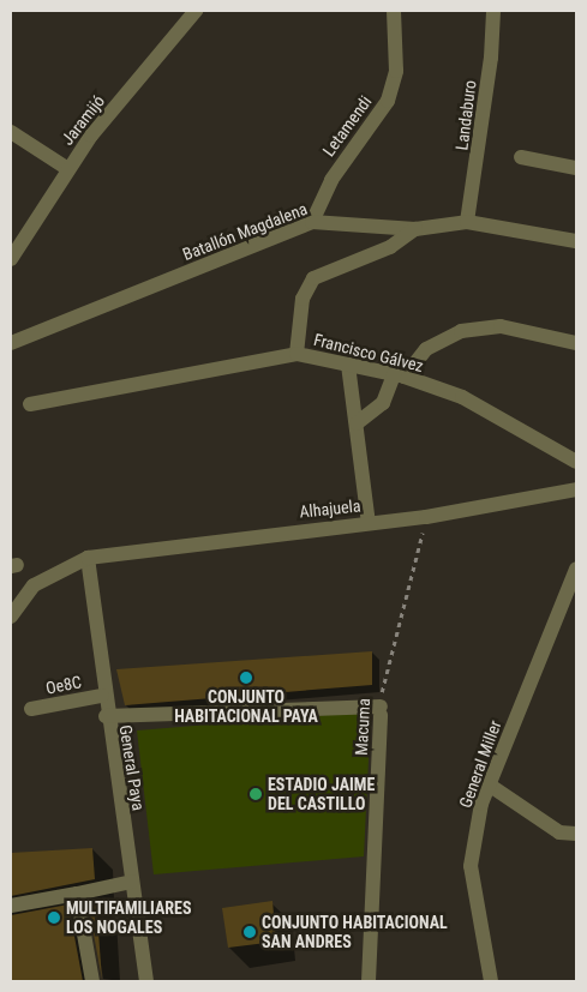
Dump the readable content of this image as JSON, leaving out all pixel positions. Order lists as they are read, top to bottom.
{
  "streets": {
    "street": [
      "Landaburo",
      "Jaramijó",
      "Letamendi",
      "Batallón Magdalena",
      "Francisco Gálvez",
      "Alhajuela",
      "Oe8C",
      "Macuma",
      "General Miller",
      "General Paya"
    ]
  },
  "crossings": [
    ["Landaburo", "Batallón Magdalena"],
    ["Letamendi", "Batallón Magdalena"],
    ["Alhajuela", "Macuma"],
    ["Alhajuela", "General Paya"],
    ["Oe8C", "General Paya"]
  ],
  "places": [
    "CONJUNTO HABITACIONAL PAYA",
    "ESTADIO JAIME DEL CASTILLO",
    "MULTIFAMILIARES LOS NOGALES",
    "CONJUNTO HABITACIONAL SAN ANDRES"
  ]
}
